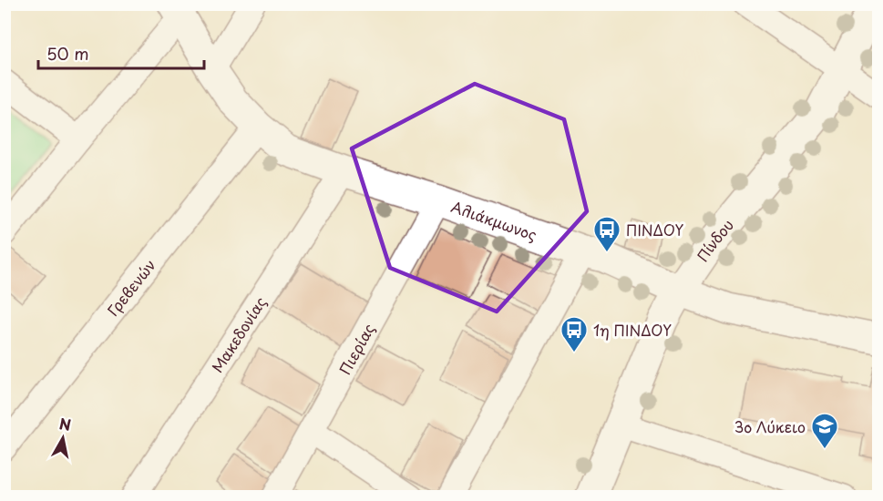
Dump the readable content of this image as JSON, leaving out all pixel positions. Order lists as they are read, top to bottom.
{
  "streets": {
    "street": [
      "Αλιάκμωνος",
      "Πίνδου",
      "Γρεβενών",
      "Μακεδονίας",
      "Πιερίας"
    ]
  },
  "crossings": [
    ["Αλιάκμωνος", "Πίνδου"],
    ["Αλιάκμωνος", "Γρεβενών"],
    ["Αλιάκμωνος", "Μακεδονίας"],
    ["Αλιάκμωνος", "Πιερίας"]
  ],
  "places": {
    "bus stop": ["ΠΙΝΔΟΥ", "1η ΠΙΝΔΟΥ"],
    "school or university": ["3ο Λύκειο"]
  },
  "scale_bar": "50 m",
  "north": "top"
}
